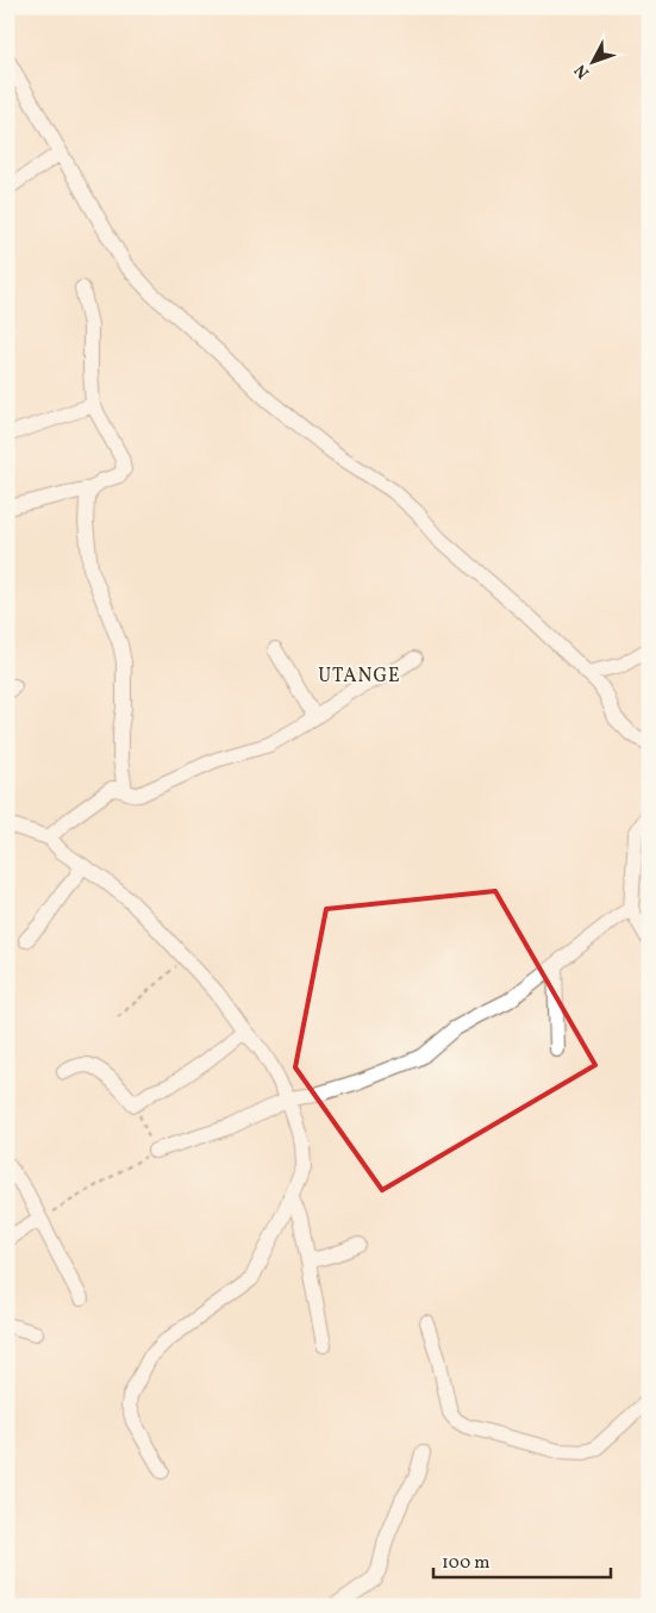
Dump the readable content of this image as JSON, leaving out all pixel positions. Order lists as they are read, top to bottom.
{
  "districts": ["UTANGE"],
  "scale_bar": "100 m",
  "north": "bottom left"
}
